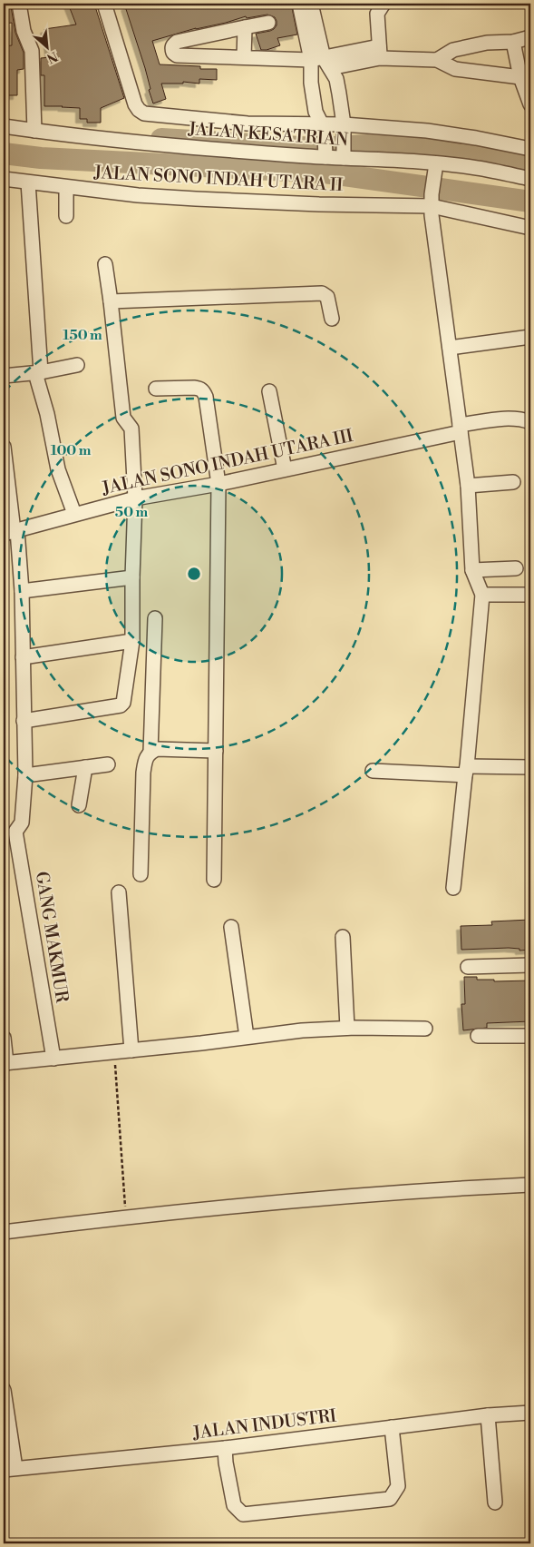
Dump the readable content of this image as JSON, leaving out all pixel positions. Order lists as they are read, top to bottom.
{
  "streets": {
    "street": [
      "JALAN KESATRIAN",
      "JALAN SONO INDAH UTARA II",
      "JALAN SONO INDAH UTARA III",
      "GANG MAKMUR",
      "JALAN INDUSTRI"
    ]
  },
  "crossings": [
    ["JALAN SONO INDAH UTARA III", "GANG MAKMUR"]
  ],
  "north": "bottom right",
  "rings": ["150 m", "100 m", "50 m"]
}
